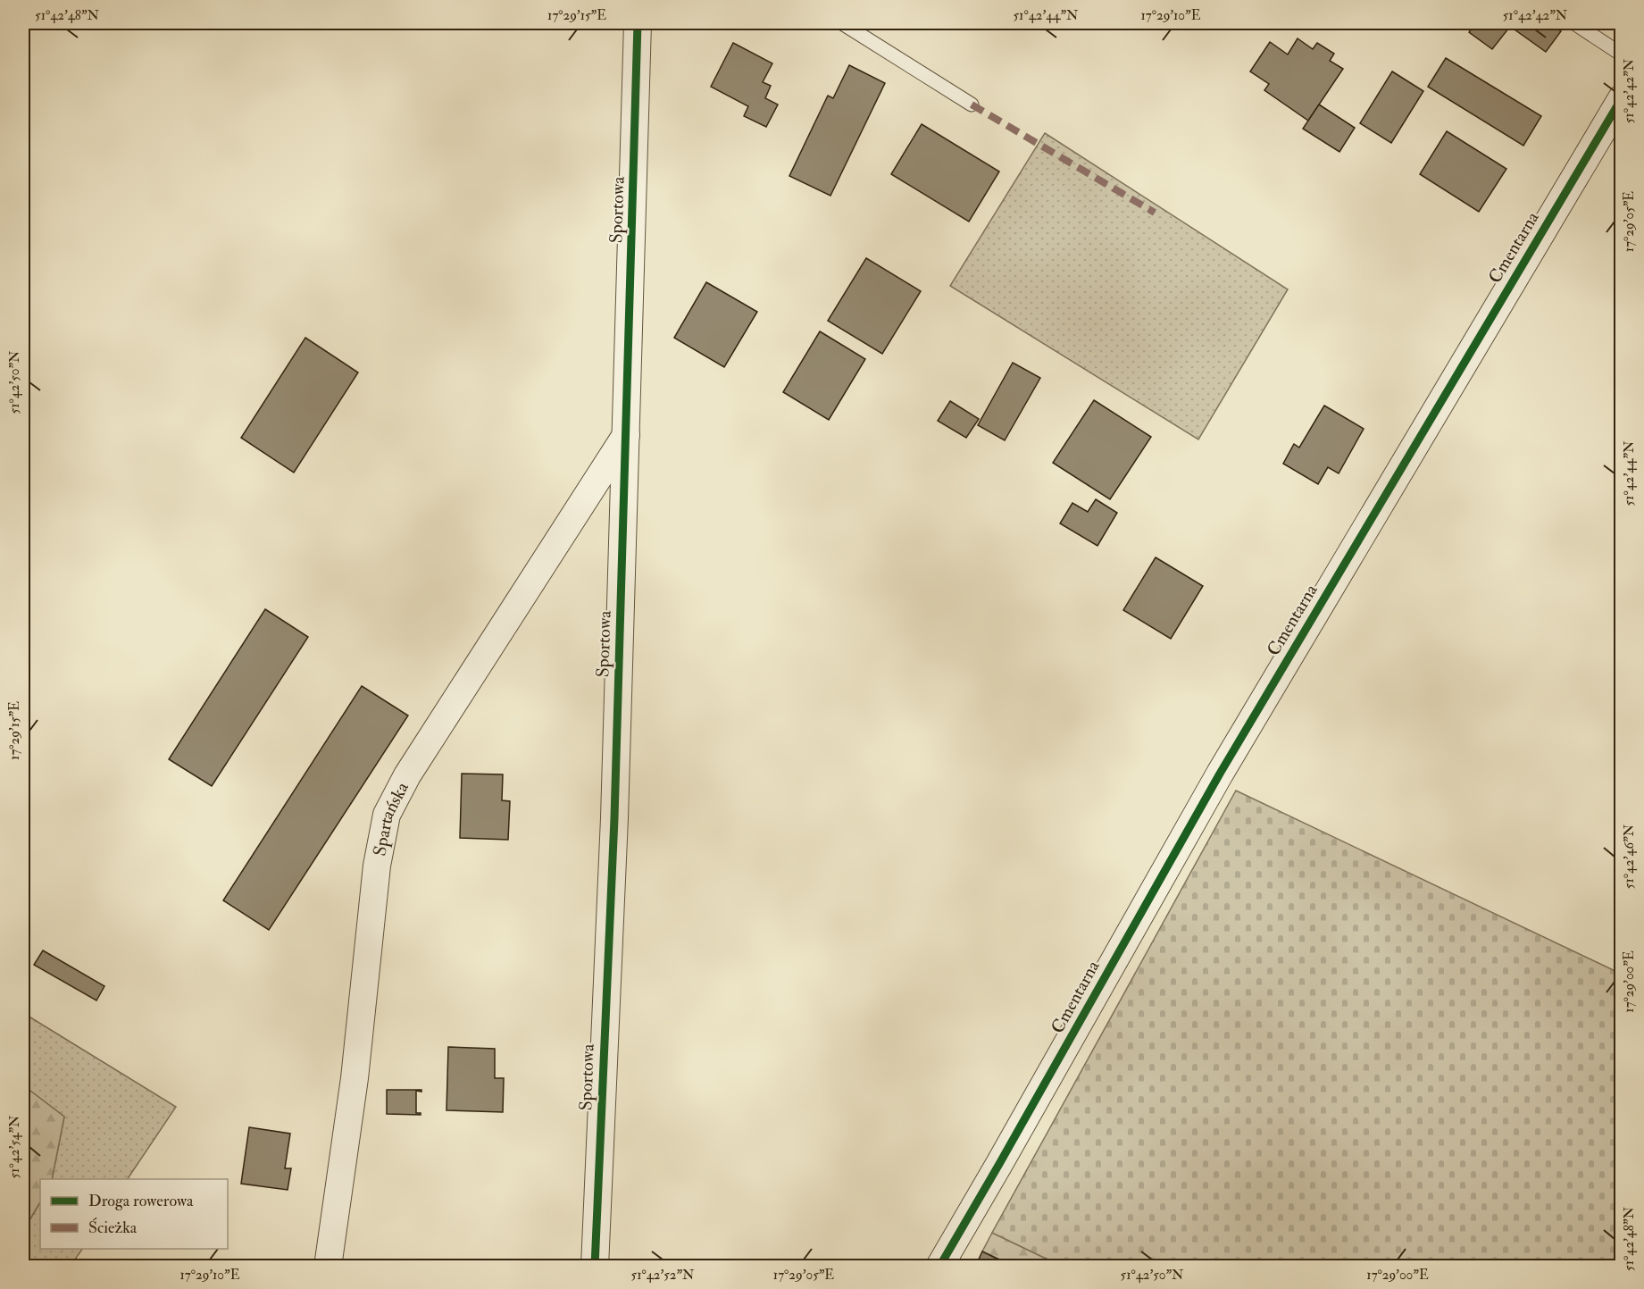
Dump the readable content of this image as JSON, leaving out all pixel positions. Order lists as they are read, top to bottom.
{
  "streets": {
    "street": ["Sportowa", "Cmentarna", "Spartańska"]
  },
  "crossings": [
    ["Sportowa", "Spartańska"]
  ],
  "legend": ["Droga rowerowa", "Ścieżka"],
  "coordinates": [
    "51°42'48\"N",
    "17°29'15\"E",
    "51°42'44\"N",
    "17°29'10\"E",
    "51°42'42\"N",
    "17°29'05\"E",
    "51°42'50\"N",
    "51°42'46\"N",
    "17°29'00\"E",
    "51°42'54\"N",
    "51°42'52\"N"
  ]
}
